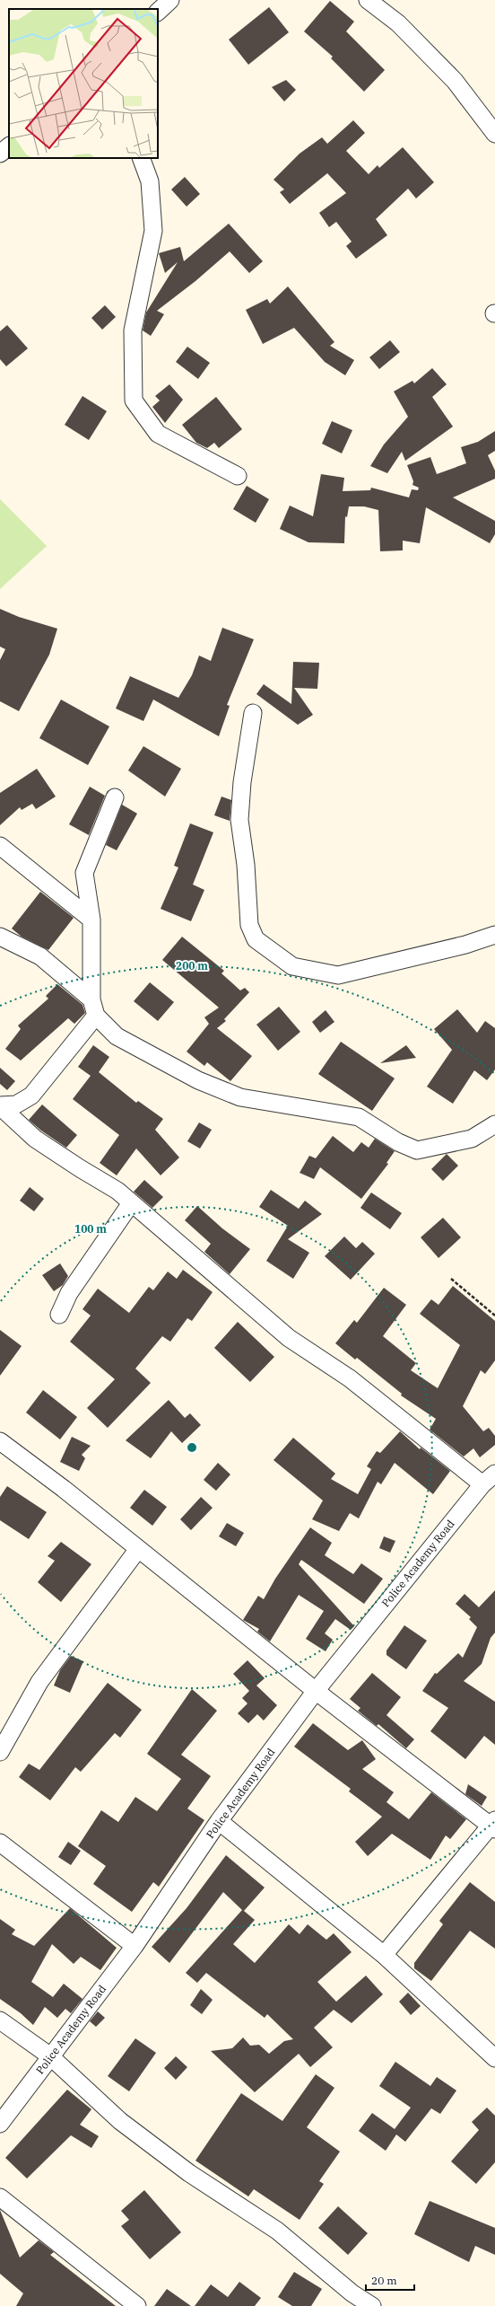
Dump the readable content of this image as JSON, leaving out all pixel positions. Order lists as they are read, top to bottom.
{
  "streets": {
    "street": ["Police Academy Road"]
  },
  "scale_bar": "20 m",
  "rings": ["200 m", "100 m"]
}
